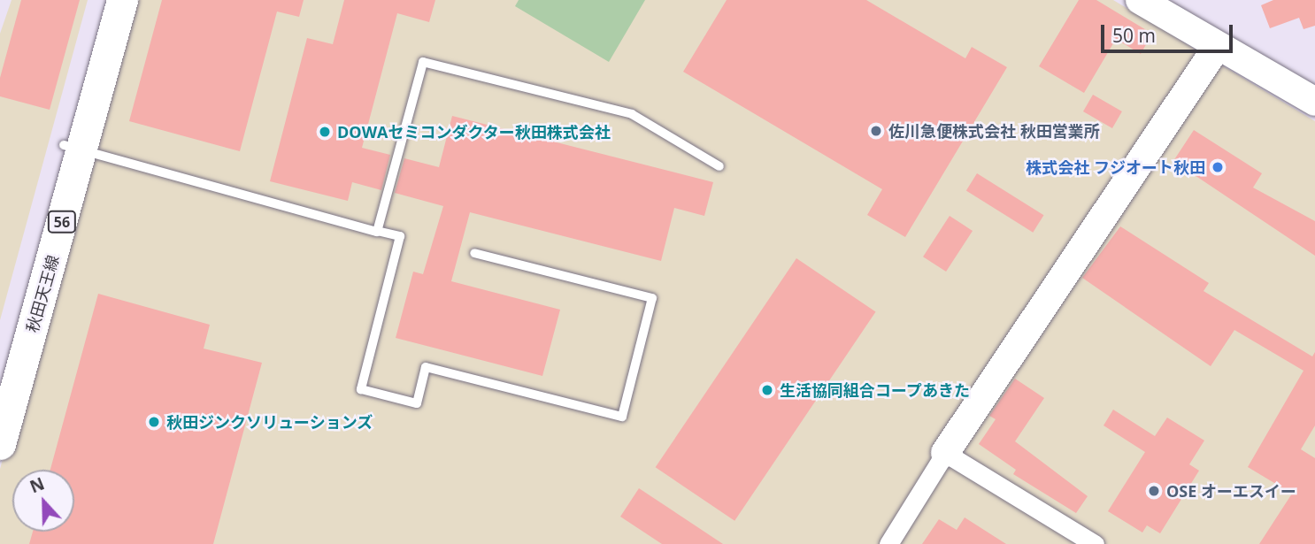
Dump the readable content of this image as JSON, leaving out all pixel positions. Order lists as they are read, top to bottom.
{
  "streets": {
    "main road": ["56", "秋田天王線"]
  },
  "places": [
    "佐川急便株式会社 秋田営業所",
    "DOWAセミコンダクター秋田株式会社",
    "株式会社 フジオート秋田",
    "生活協同組合コープあきた",
    "秋田ジンクソリューションズ",
    "OSE オーエスイー"
  ],
  "scale_bar": "50 m",
  "north": "top"
}
